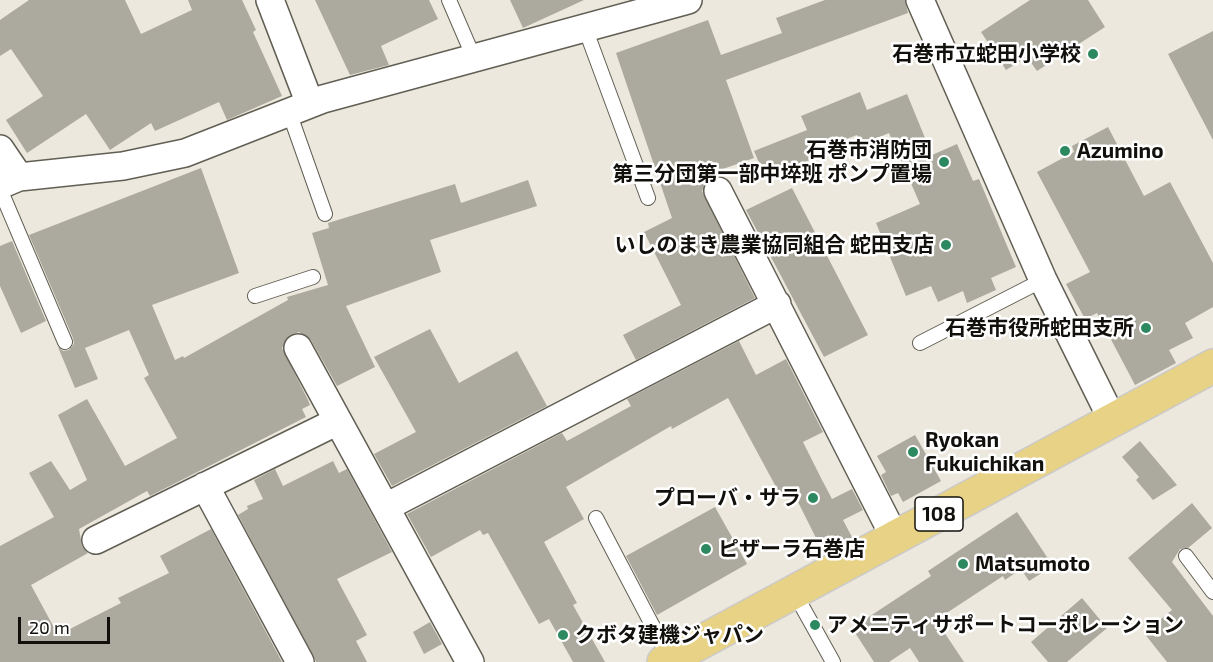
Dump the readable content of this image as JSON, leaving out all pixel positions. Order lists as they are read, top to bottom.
{
  "streets": {
    "highway": ["108"]
  },
  "places": [
    "石巻市立蛇田小学校",
    "Azumino",
    "石巻市消防団 第三分団第一部中埣班 ポンプ置場",
    "いしのまき農業協同組合 蛇田支店",
    "石巻市役所蛇田支所",
    "Ryokan Fukuichikan",
    "プローバ・サラ",
    "ピザーラ石巻店",
    "Matsumoto",
    "アメニティサポートコーポレーション",
    "クボタ建機ジャパン"
  ],
  "scale_bar": "20 m"
}
